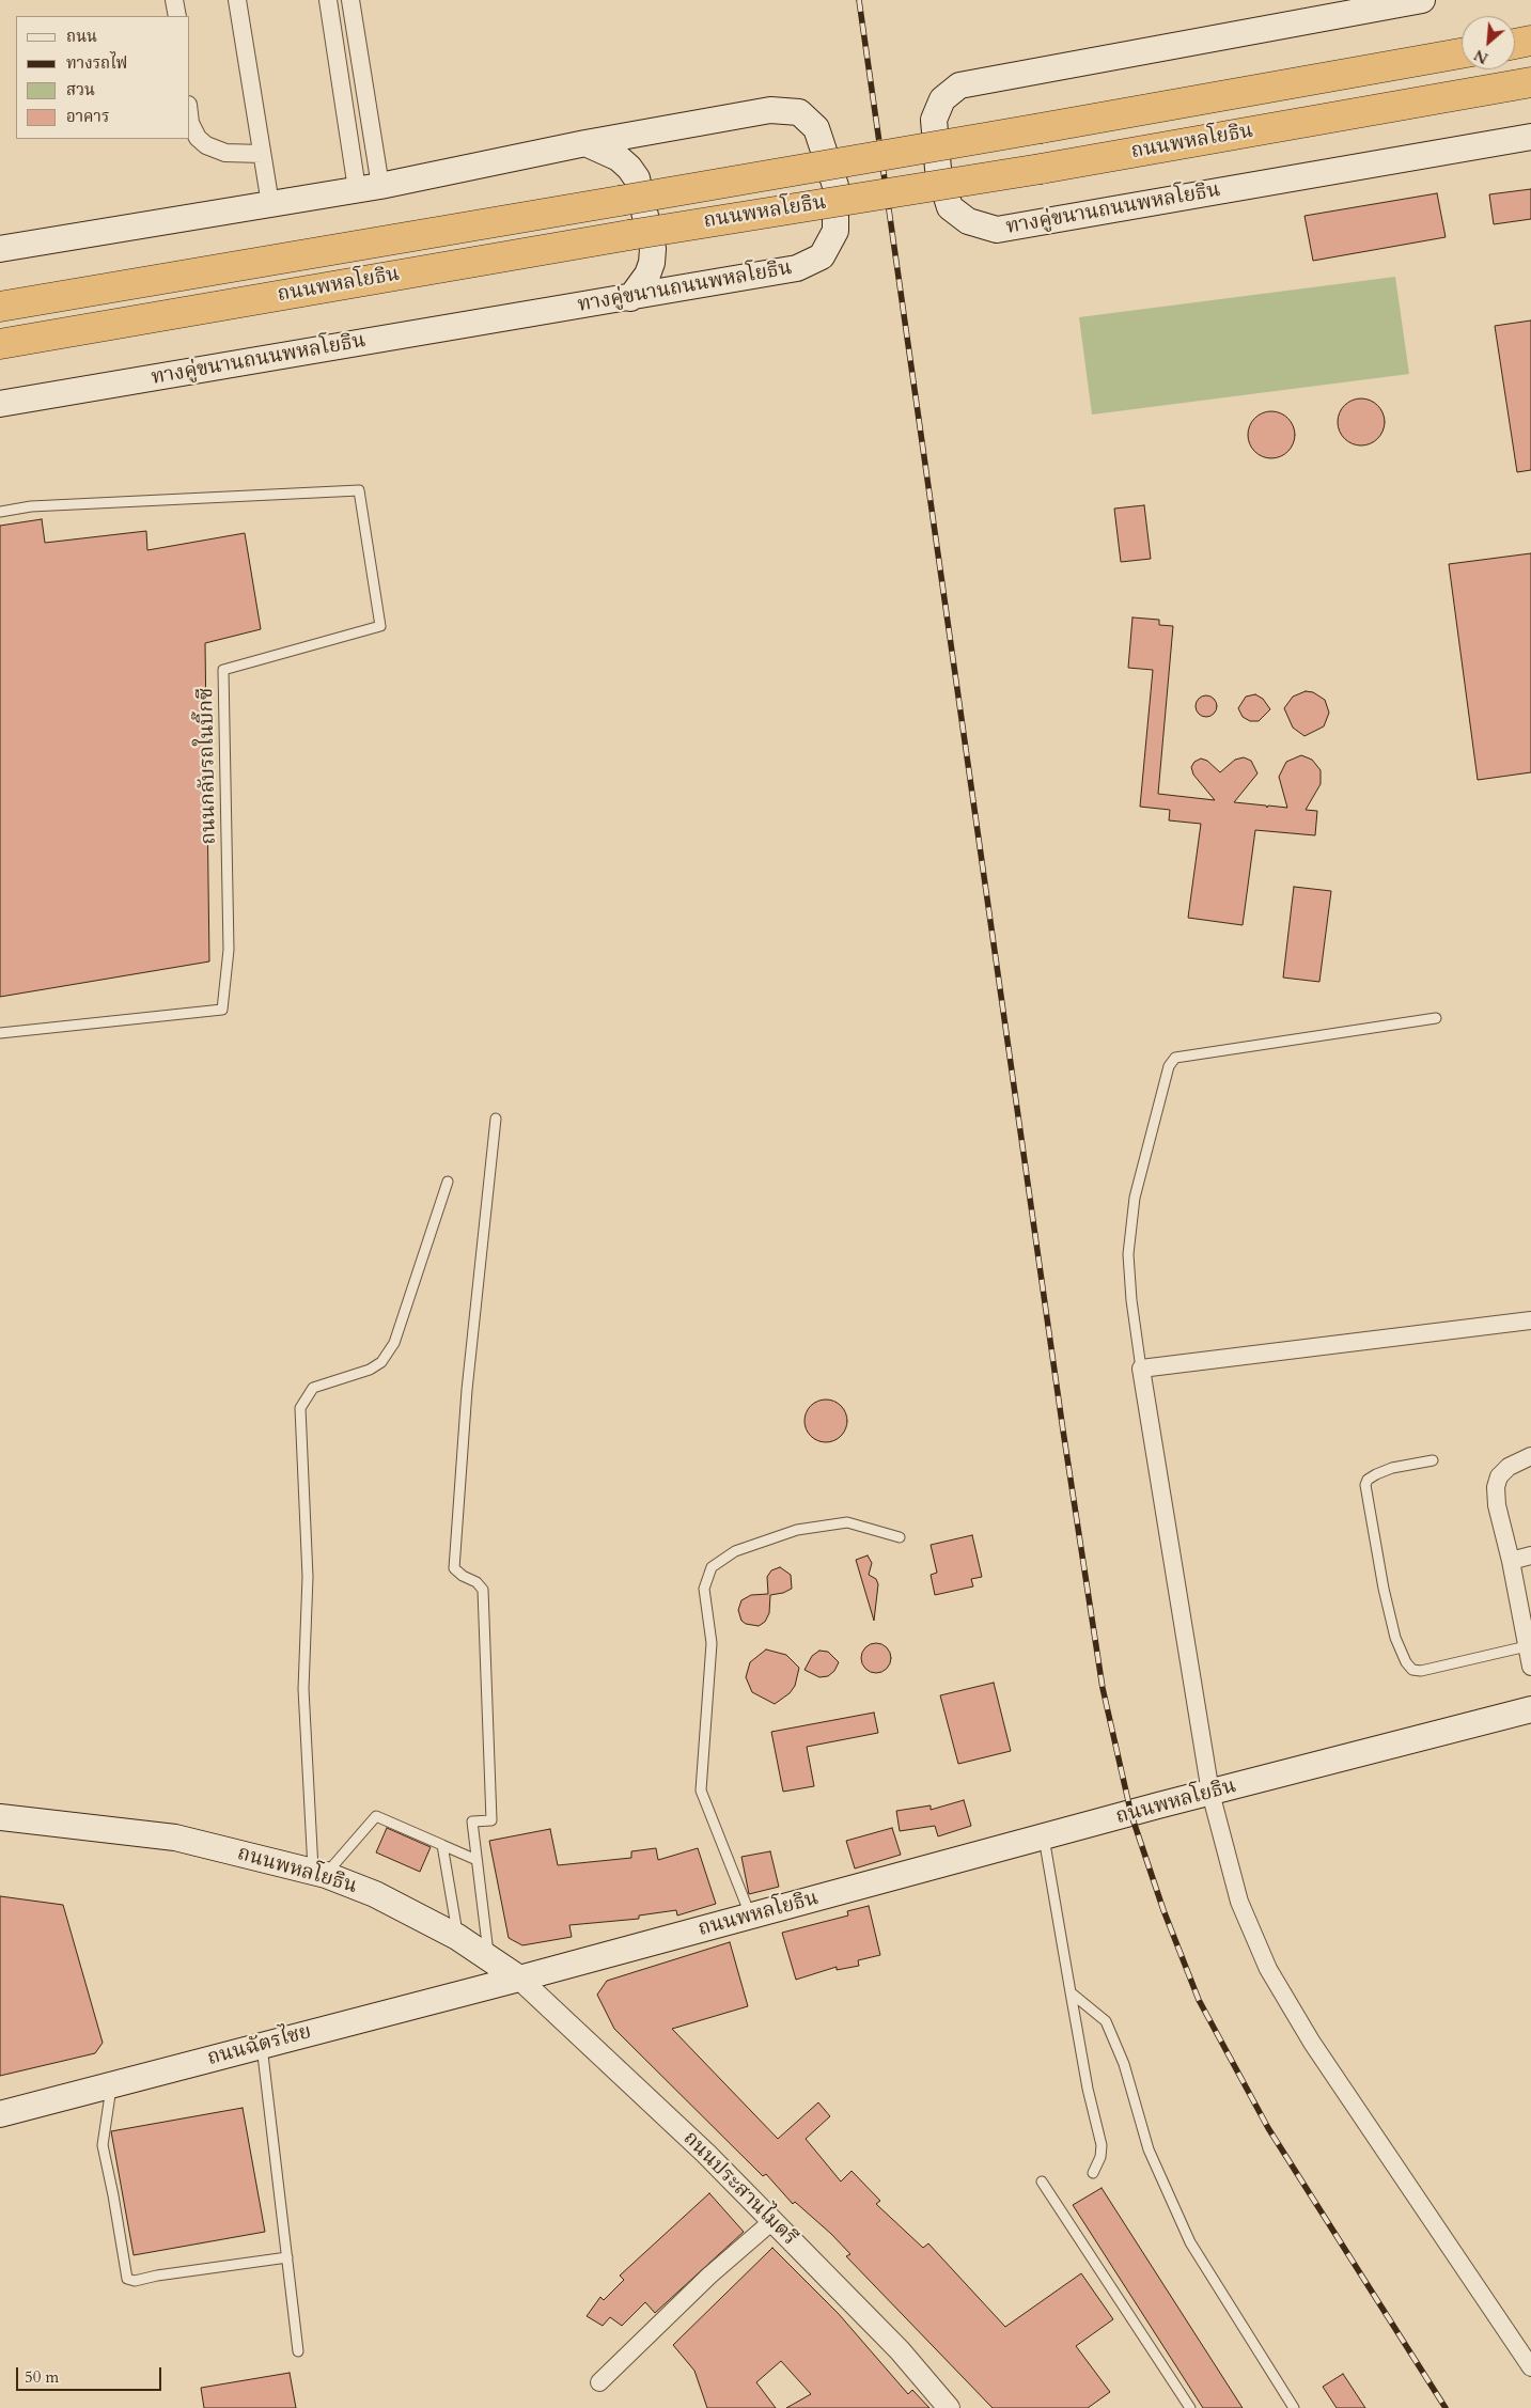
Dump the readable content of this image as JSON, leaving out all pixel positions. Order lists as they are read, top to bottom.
{
  "streets": {
    "highway": ["ถนนพหลโยธิน"],
    "main road": ["ทางคู่ขนานถนนพหลโยธิน", "ถนนฉัตรไชย"],
    "street": ["ถนนประสานไมตรี"],
    "lane": ["ถนนกลับรถในบิ๊กซี"]
  },
  "crossings": [
    ["ถนนพหลโยธิน", "ถนนฉัตรไชย"],
    ["ถนนพหลโยธิน", "ถนนประสานไมตรี"],
    ["ถนนฉัตรไชย", "ถนนประสานไมตรี"]
  ],
  "legend": [
    "ถนน",
    "ทางรถไฟ",
    "สวน",
    "อาคาร"
  ],
  "scale_bar": "50 m",
  "north": "bottom left"
}
